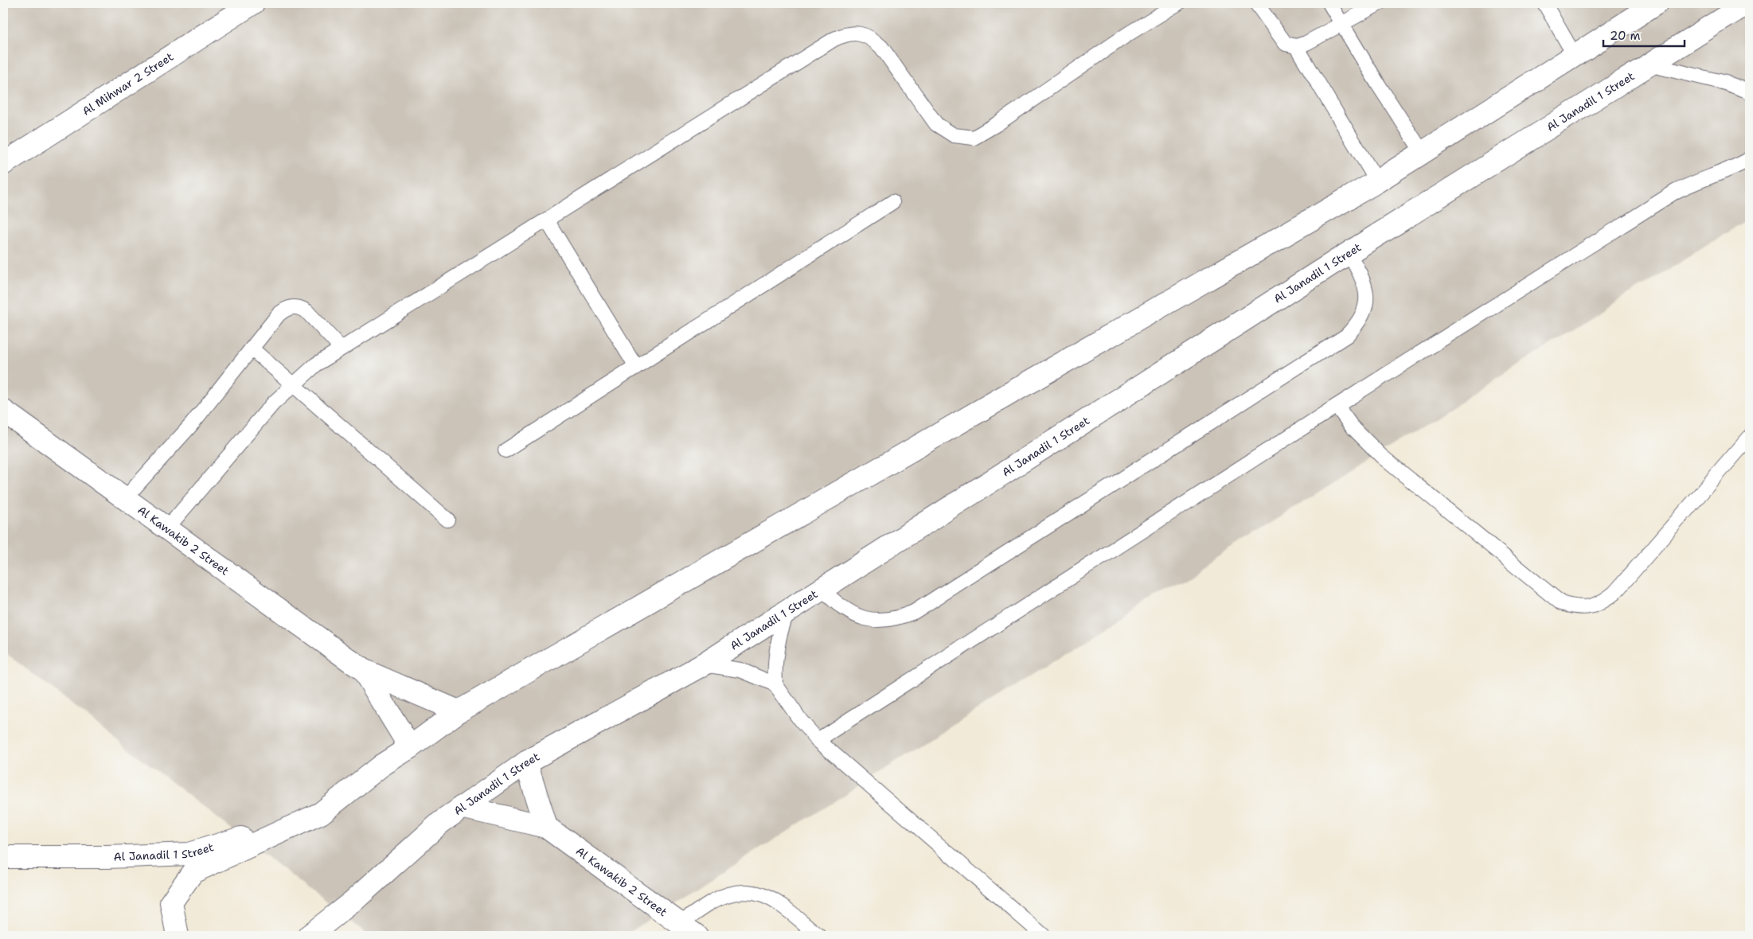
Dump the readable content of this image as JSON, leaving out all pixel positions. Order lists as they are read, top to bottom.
{
  "streets": {
    "street": ["Al Mihwar 2 Street", "Al Janadil 1 Street", "Al Kawakib 2 Street"]
  },
  "crossings": [
    ["Al Janadil 1 Street", "Al Kawakib 2 Street"]
  ],
  "scale_bar": "20 m"
}
